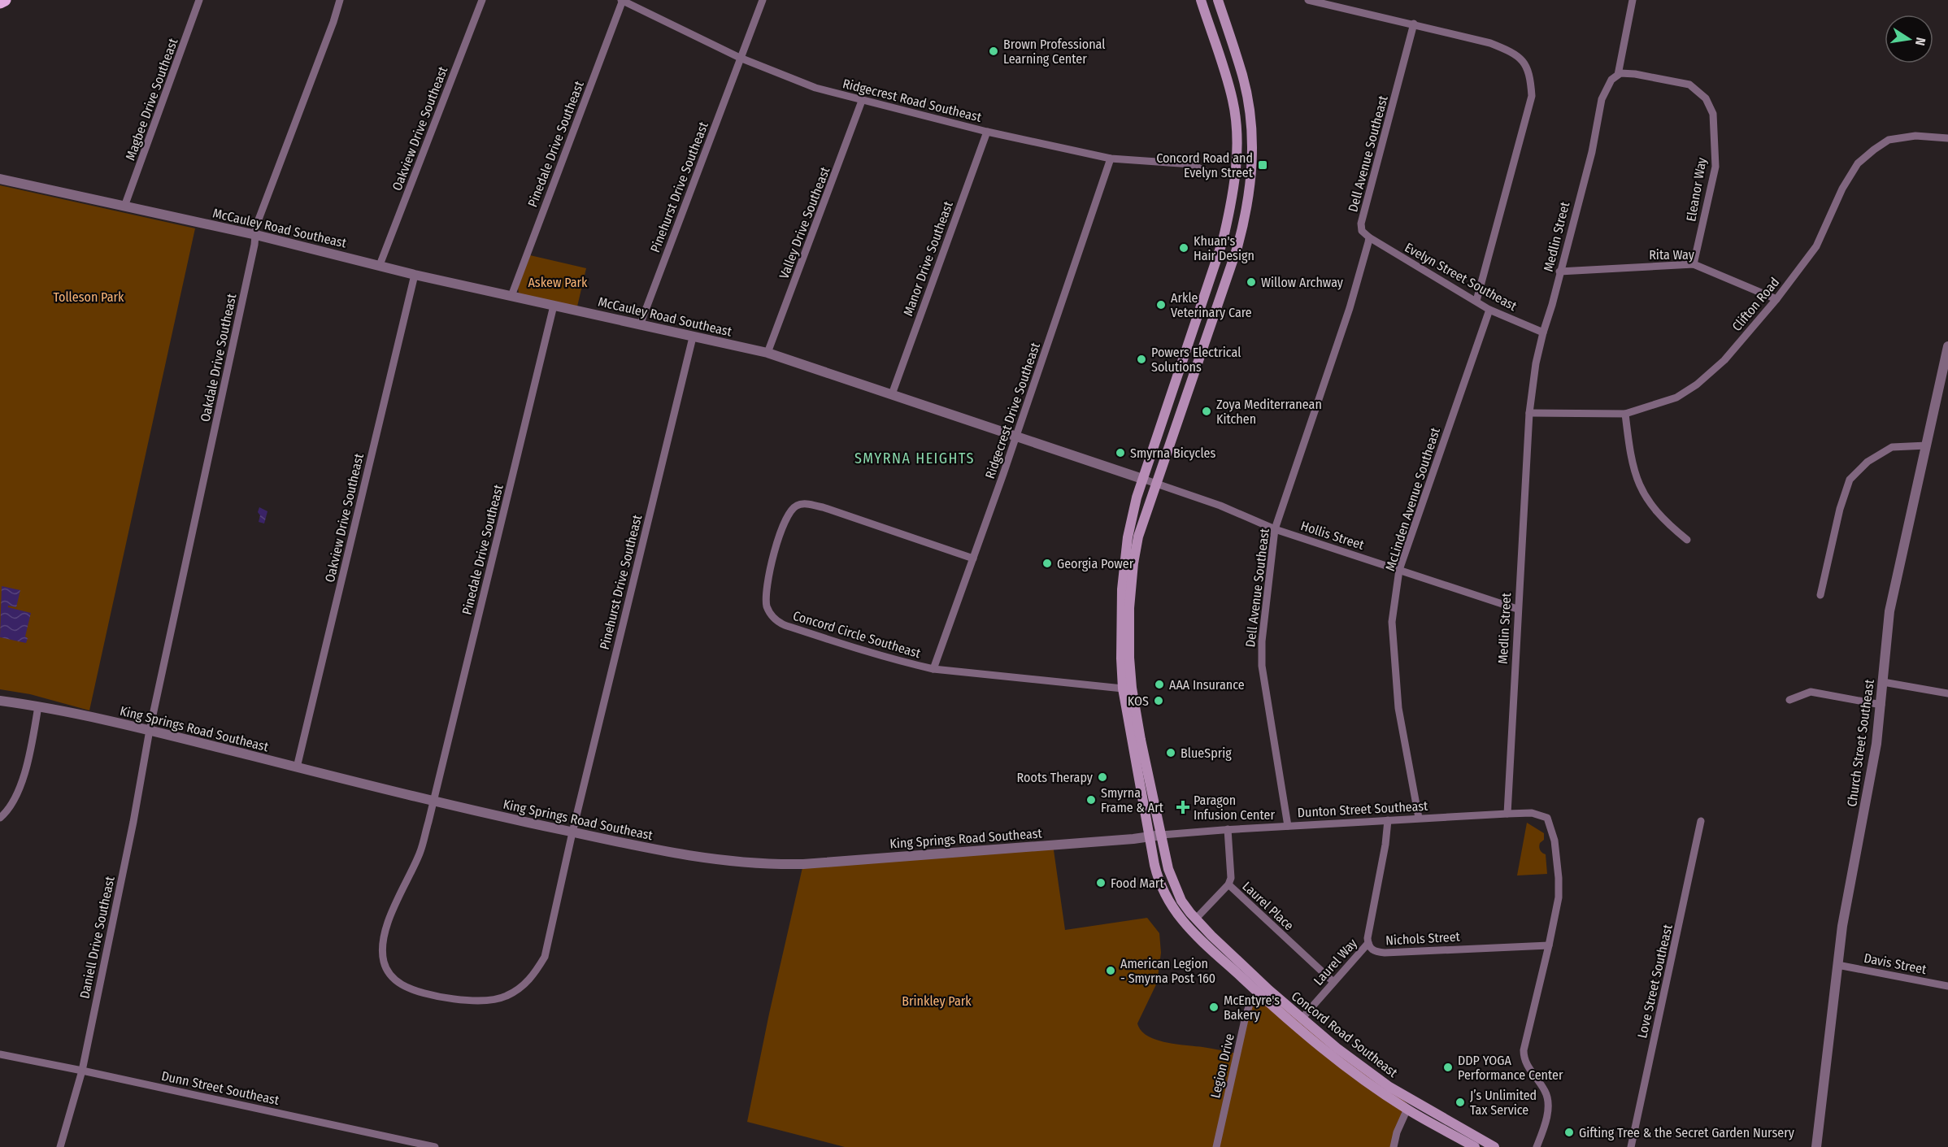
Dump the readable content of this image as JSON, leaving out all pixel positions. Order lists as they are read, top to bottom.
{
  "streets": {
    "main road": ["Concord Road Southeast"],
    "street": [
      "Magbee Drive Southeast",
      "Ridgecrest Road Southeast",
      "Oakview Drive Southeast",
      "Pinedale Drive Southeast",
      "Dell Avenue Southeast",
      "Pinehurst Drive Southeast",
      "Eleanor Way",
      "Valley Drive Southeast",
      "McCauley Road Southeast",
      "Medlin Street",
      "Rita Way",
      "Manor Drive Southeast",
      "Evelyn Street Southeast",
      "Clifton Road",
      "Oakdale Drive Southeast",
      "Ridgecrest Drive Southeast",
      "McLinden Avenue Southeast",
      "Hollis Street",
      "Concord Circle Southeast",
      "King Springs Road Southeast",
      "Church Street Southeast",
      "Dunton Street Southeast",
      "Laurel Place",
      "Daniell Drive Southeast",
      "Nichols Street",
      "Laurel Way",
      "Davis Street",
      "Love Street Southeast",
      "Legion Drive",
      "Dunn Street Southeast"
    ]
  },
  "crossings": [
    ["Magbee Drive Southeast", "McCauley Road Southeast"],
    ["Ridgecrest Road Southeast", "Pinedale Drive Southeast"],
    ["Ridgecrest Road Southeast", "Pinehurst Drive Southeast"],
    ["Ridgecrest Road Southeast", "Valley Drive Southeast"],
    ["Ridgecrest Road Southeast", "Manor Drive Southeast"],
    ["Ridgecrest Road Southeast", "Ridgecrest Drive Southeast"],
    ["Oakview Drive Southeast", "McCauley Road Southeast"],
    ["Oakview Drive Southeast", "King Springs Road Southeast"],
    ["Pinedale Drive Southeast", "Pinehurst Drive Southeast"],
    ["Pinedale Drive Southeast", "McCauley Road Southeast"],
    ["Pinedale Drive Southeast", "King Springs Road Southeast"],
    ["Dell Avenue Southeast", "Evelyn Street Southeast"],
    ["Dell Avenue Southeast", "Hollis Street"],
    ["Dell Avenue Southeast", "Dunton Street Southeast"],
    ["Pinehurst Drive Southeast", "McCauley Road Southeast"],
    ["Pinehurst Drive Southeast", "King Springs Road Southeast"],
    ["Eleanor Way", "Medlin Street"],
    ["Eleanor Way", "Rita Way"],
    ["Valley Drive Southeast", "McCauley Road Southeast"],
    ["McCauley Road Southeast", "Manor Drive Southeast"],
    ["McCauley Road Southeast", "Oakdale Drive Southeast"],
    ["McCauley Road Southeast", "Ridgecrest Drive Southeast"],
    ["McCauley Road Southeast", "Hollis Street"],
    ["McCauley Road Southeast", "Concord Road Southeast"],
    ["Medlin Street", "Rita Way"],
    ["Medlin Street", "Evelyn Street Southeast"],
    ["Medlin Street", "Clifton Road"],
    ["Medlin Street", "Hollis Street"],
    ["Medlin Street", "Dunton Street Southeast"],
    ["Rita Way", "Clifton Road"],
    ["Evelyn Street Southeast", "McLinden Avenue Southeast"],
    ["Oakdale Drive Southeast", "King Springs Road Southeast"],
    ["Oakdale Drive Southeast", "Daniell Drive Southeast"],
    ["Ridgecrest Drive Southeast", "Concord Circle Southeast"],
    ["McLinden Avenue Southeast", "Hollis Street"],
    ["McLinden Avenue Southeast", "Dunton Street Southeast"],
    ["Hollis Street", "Concord Road Southeast"],
    ["Concord Circle Southeast", "Concord Road Southeast"],
    ["King Springs Road Southeast", "Dunton Street Southeast"],
    ["King Springs Road Southeast", "Daniell Drive Southeast"],
    ["King Springs Road Southeast", "Concord Road Southeast"],
    ["Church Street Southeast", "Davis Street"],
    ["Dunton Street Southeast", "Laurel Place"],
    ["Dunton Street Southeast", "Nichols Street"],
    ["Dunton Street Southeast", "Concord Road Southeast"],
    ["Laurel Place", "Laurel Way"],
    ["Daniell Drive Southeast", "Dunn Street Southeast"],
    ["Nichols Street", "Laurel Way"],
    ["Laurel Way", "Concord Road Southeast"],
    ["Concord Road Southeast", "Legion Drive"]
  ],
  "districts": ["SMYRNA HEIGHTS"],
  "parks": ["Askew Park", "Tolleson Park", "Brinkley Park"],
  "places": {
    "other": [
      "Brown Professional Learning Center",
      "Khuan's Hair Design",
      "Willow Archway",
      "Arkle Veterinary Care",
      "Powers Electrical Solutions",
      "Zoya Mediterranean Kitchen",
      "Smyrna Bicycles",
      "Georgia Power",
      "AAA Insurance",
      "KOS",
      "BlueSprig",
      "Roots Therapy",
      "Smyrna Frame & Art",
      "Food Mart",
      "American Legion - Smyrna Post 160",
      "McEntyre's Bakery",
      "DDP YOGA Performance Center",
      "J’s Unlimited Tax Service",
      "Gifting Tree & the Secret Garden Nursery"
    ],
    "transit": ["Concord Road and Evelyn Street"],
    "health": ["Paragon Infusion Center"]
  },
  "north": "right"
}
